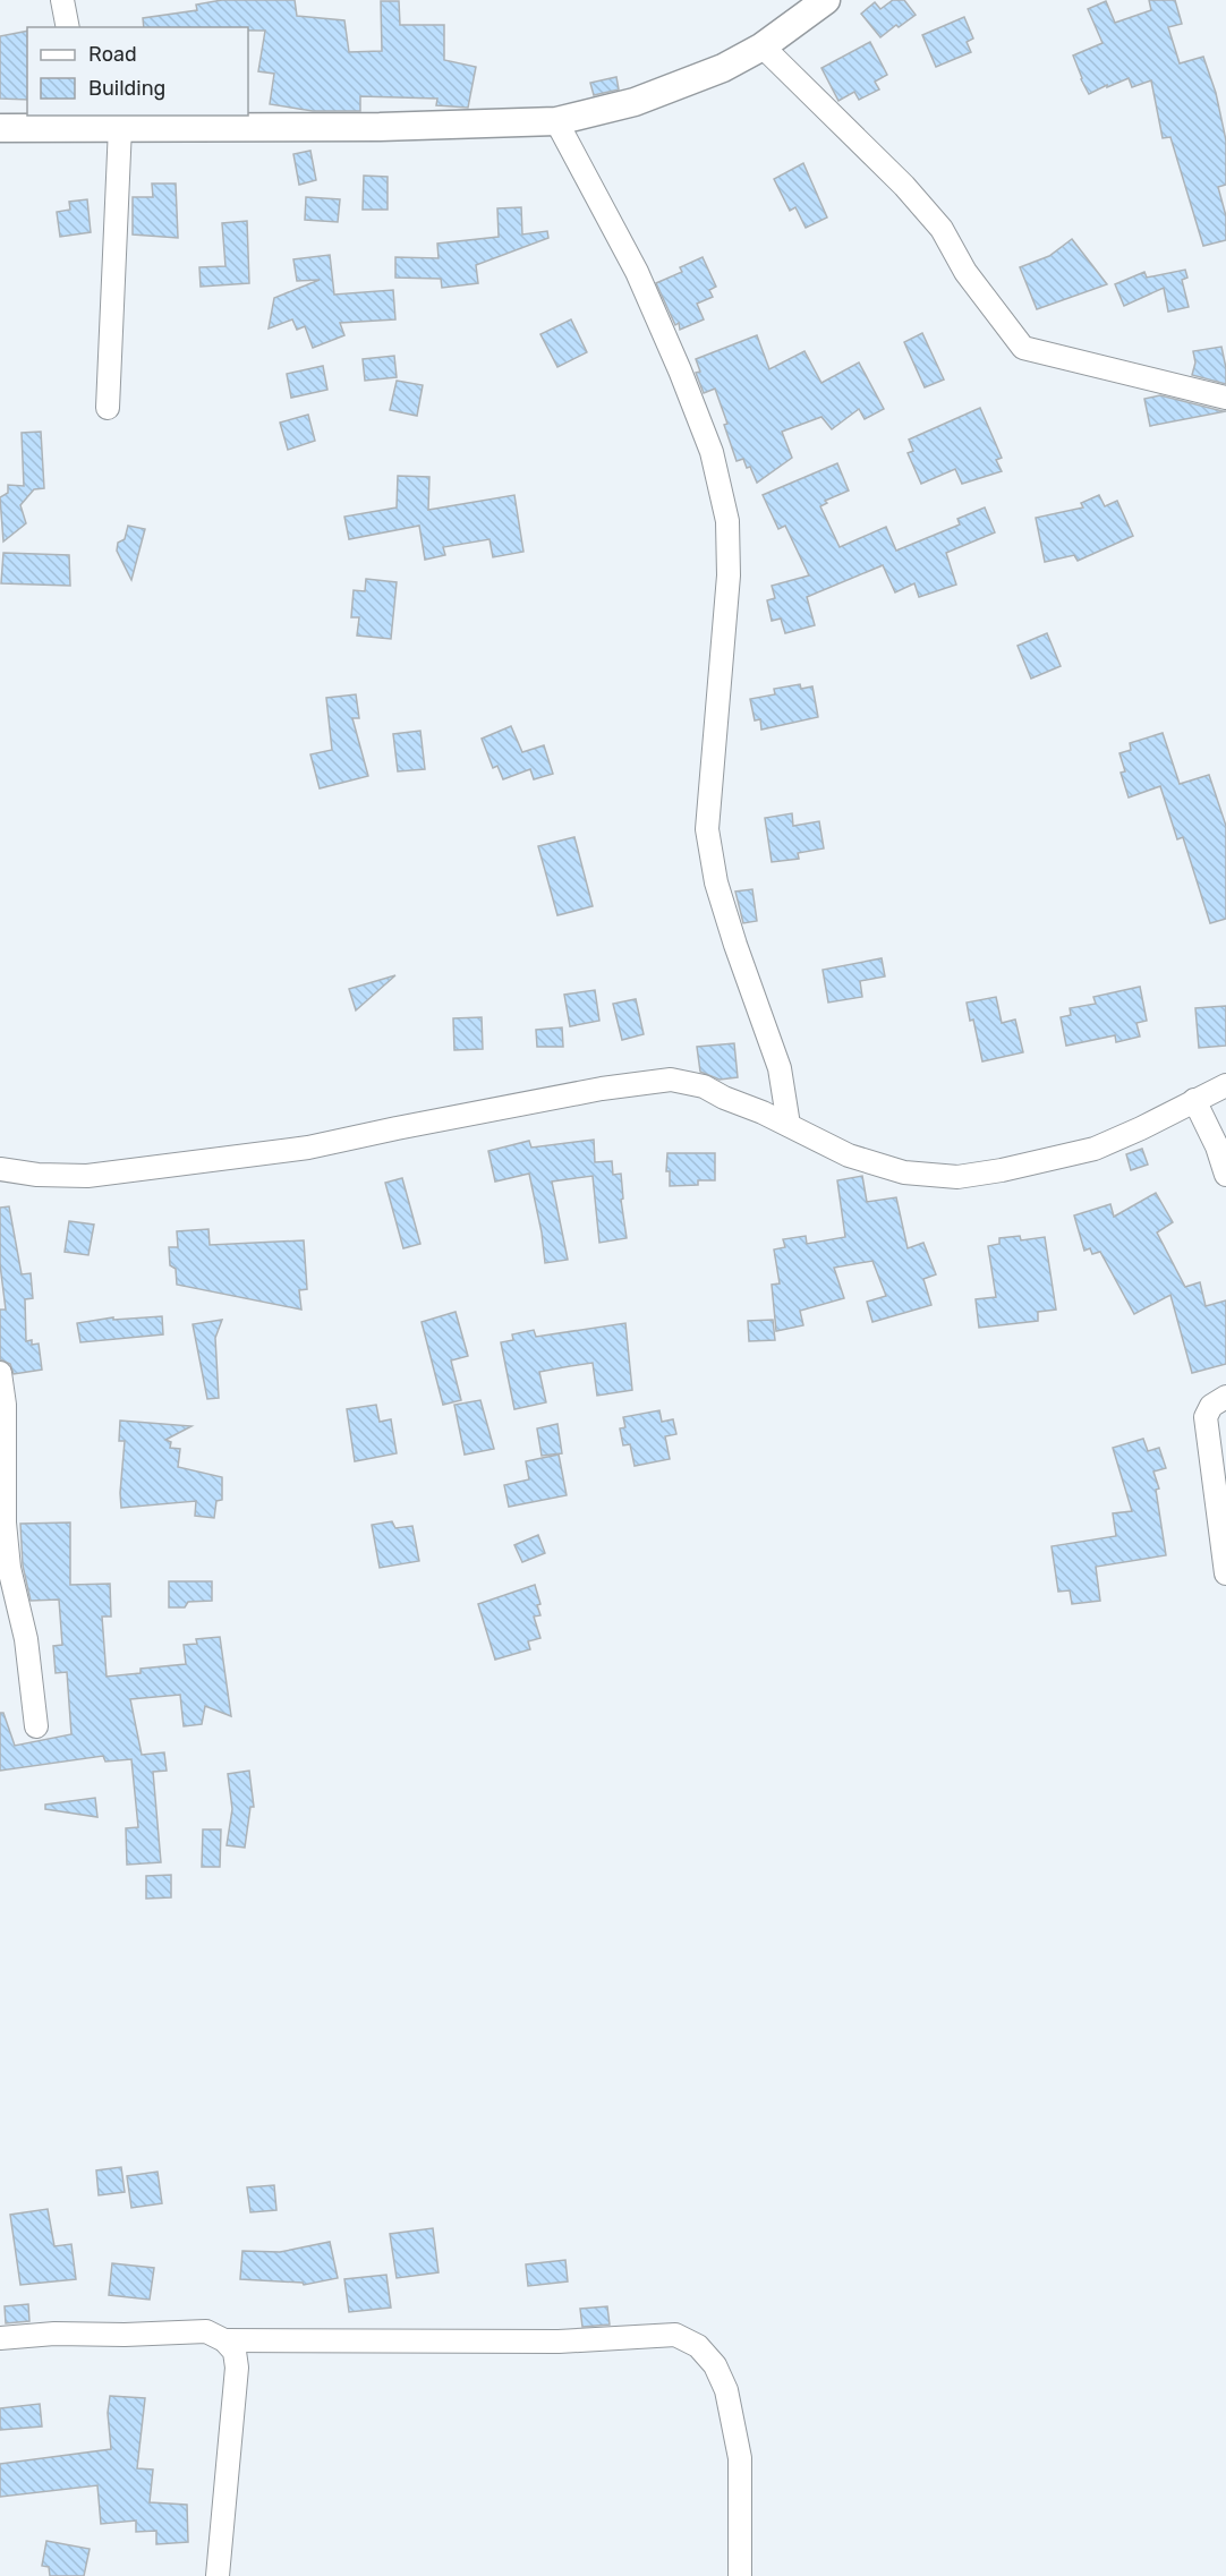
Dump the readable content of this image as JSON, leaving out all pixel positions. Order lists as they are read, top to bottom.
{
  "legend": ["Road", "Building"]
}
